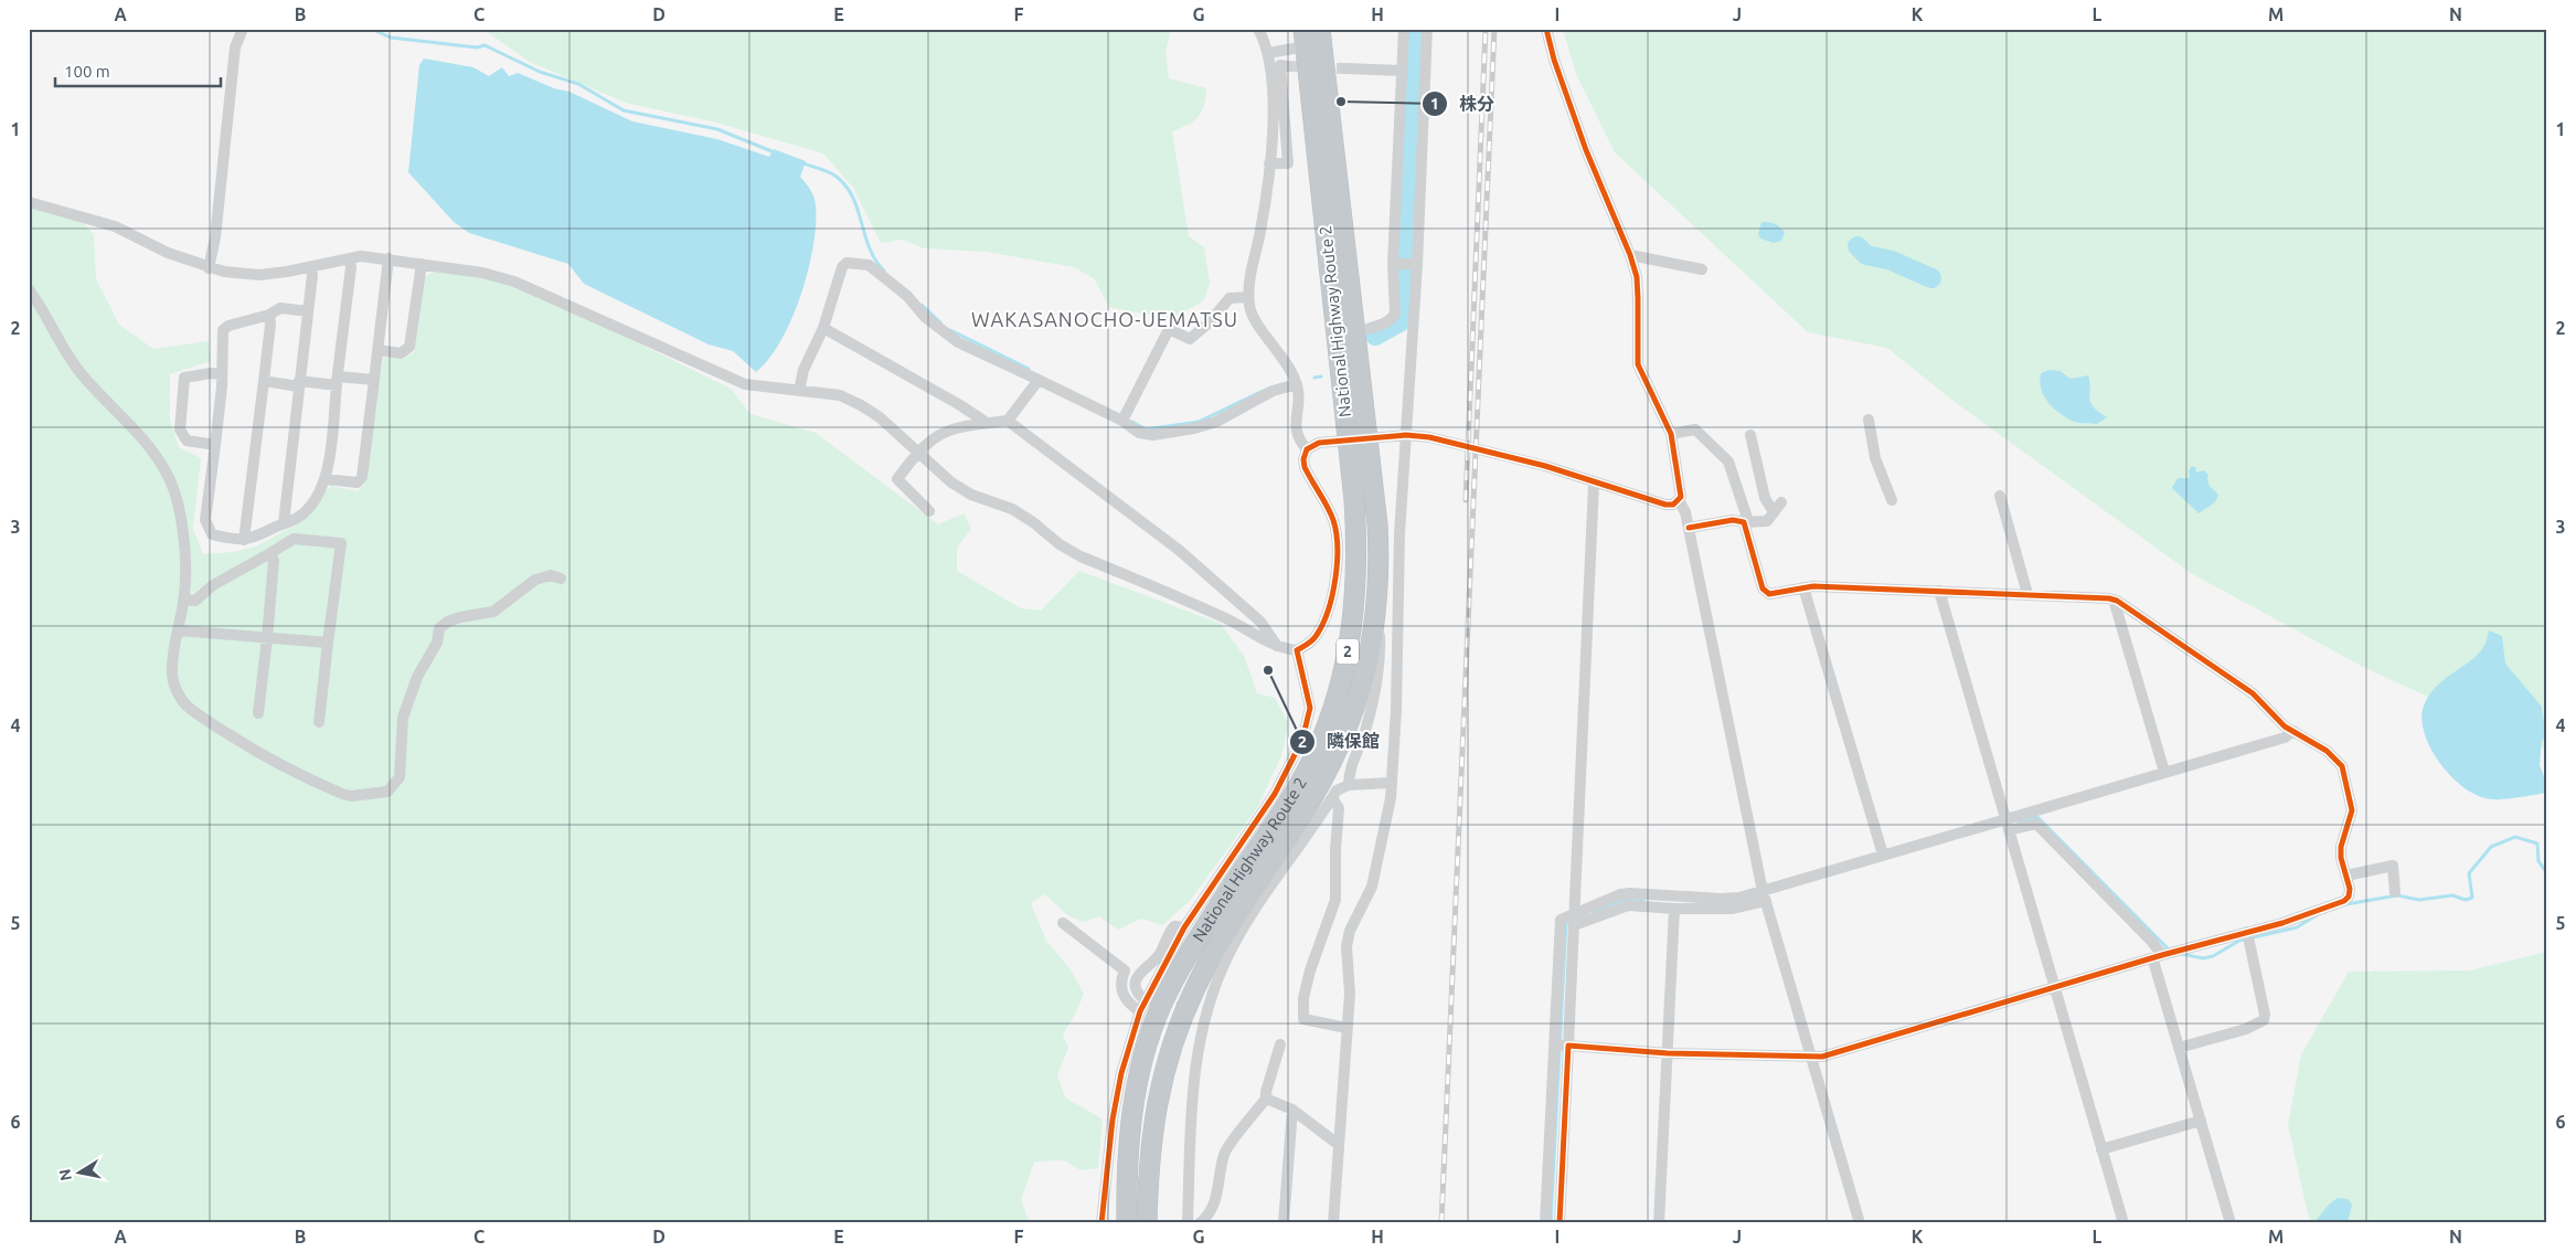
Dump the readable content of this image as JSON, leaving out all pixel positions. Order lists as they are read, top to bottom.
{
  "streets": {
    "highway": ["National Highway Route 2", "2"]
  },
  "districts": ["WAKASANOCHO-UEMATSU"],
  "places": ["株分", "隣保館"],
  "scale_bar": "100 m",
  "north": "left",
  "grid": {
    "columns": [
      "A",
      "B",
      "C",
      "D",
      "E",
      "F",
      "G",
      "H",
      "I",
      "J",
      "K",
      "L",
      "M",
      "N"
    ],
    "rows": [
      "1",
      "2",
      "3",
      "4",
      "5",
      "6"
    ]
  }
}
